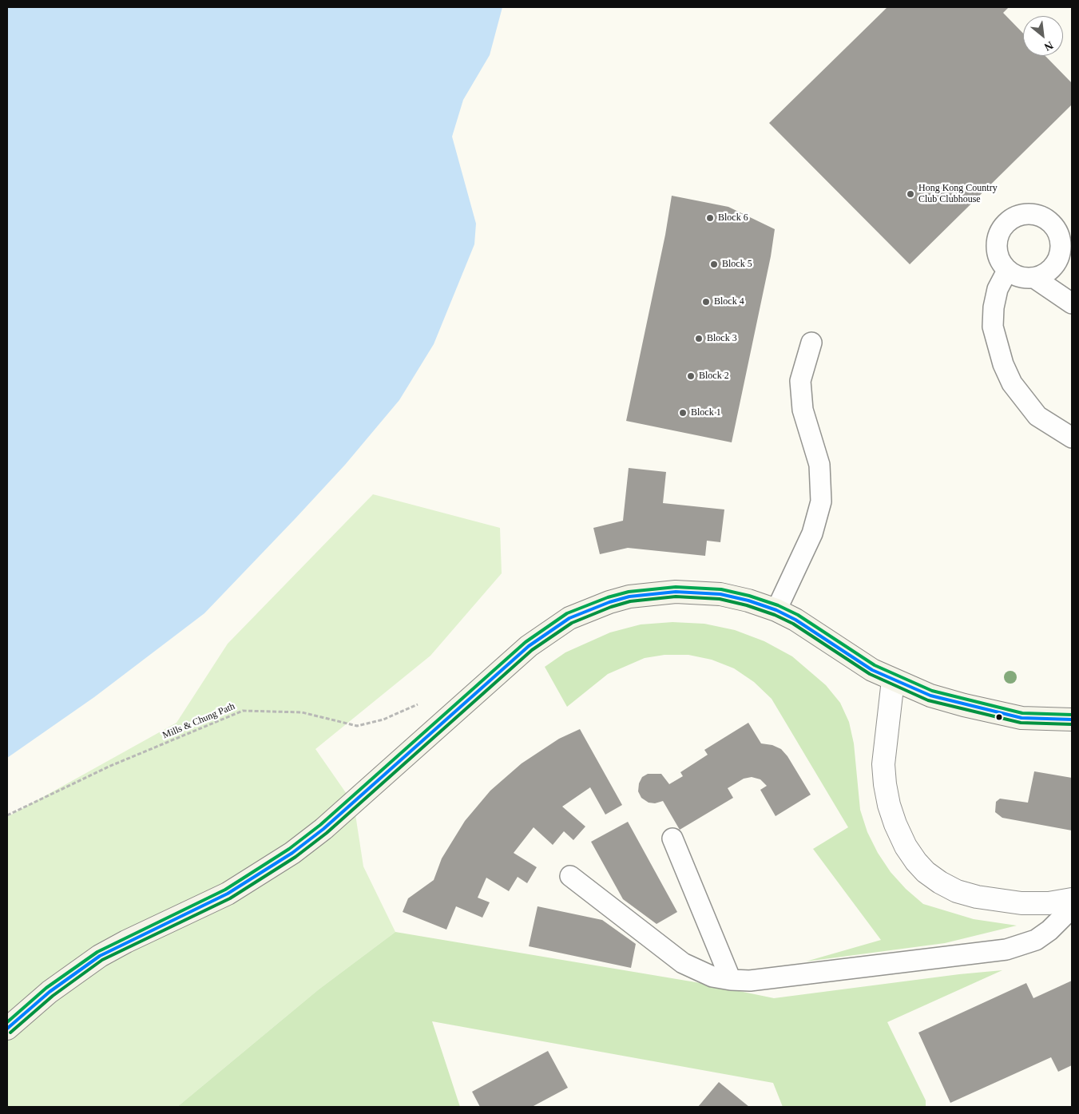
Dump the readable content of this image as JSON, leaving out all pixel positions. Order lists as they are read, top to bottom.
{
  "streets": {
    "path": ["Mills & Chung Path"]
  },
  "places": [
    "Hong Kong Country Club Clubhouse",
    "Block 6",
    "Block 5",
    "Block 4",
    "Block 3",
    "Block 2",
    "Block 1"
  ],
  "north": "bottom right"
}
